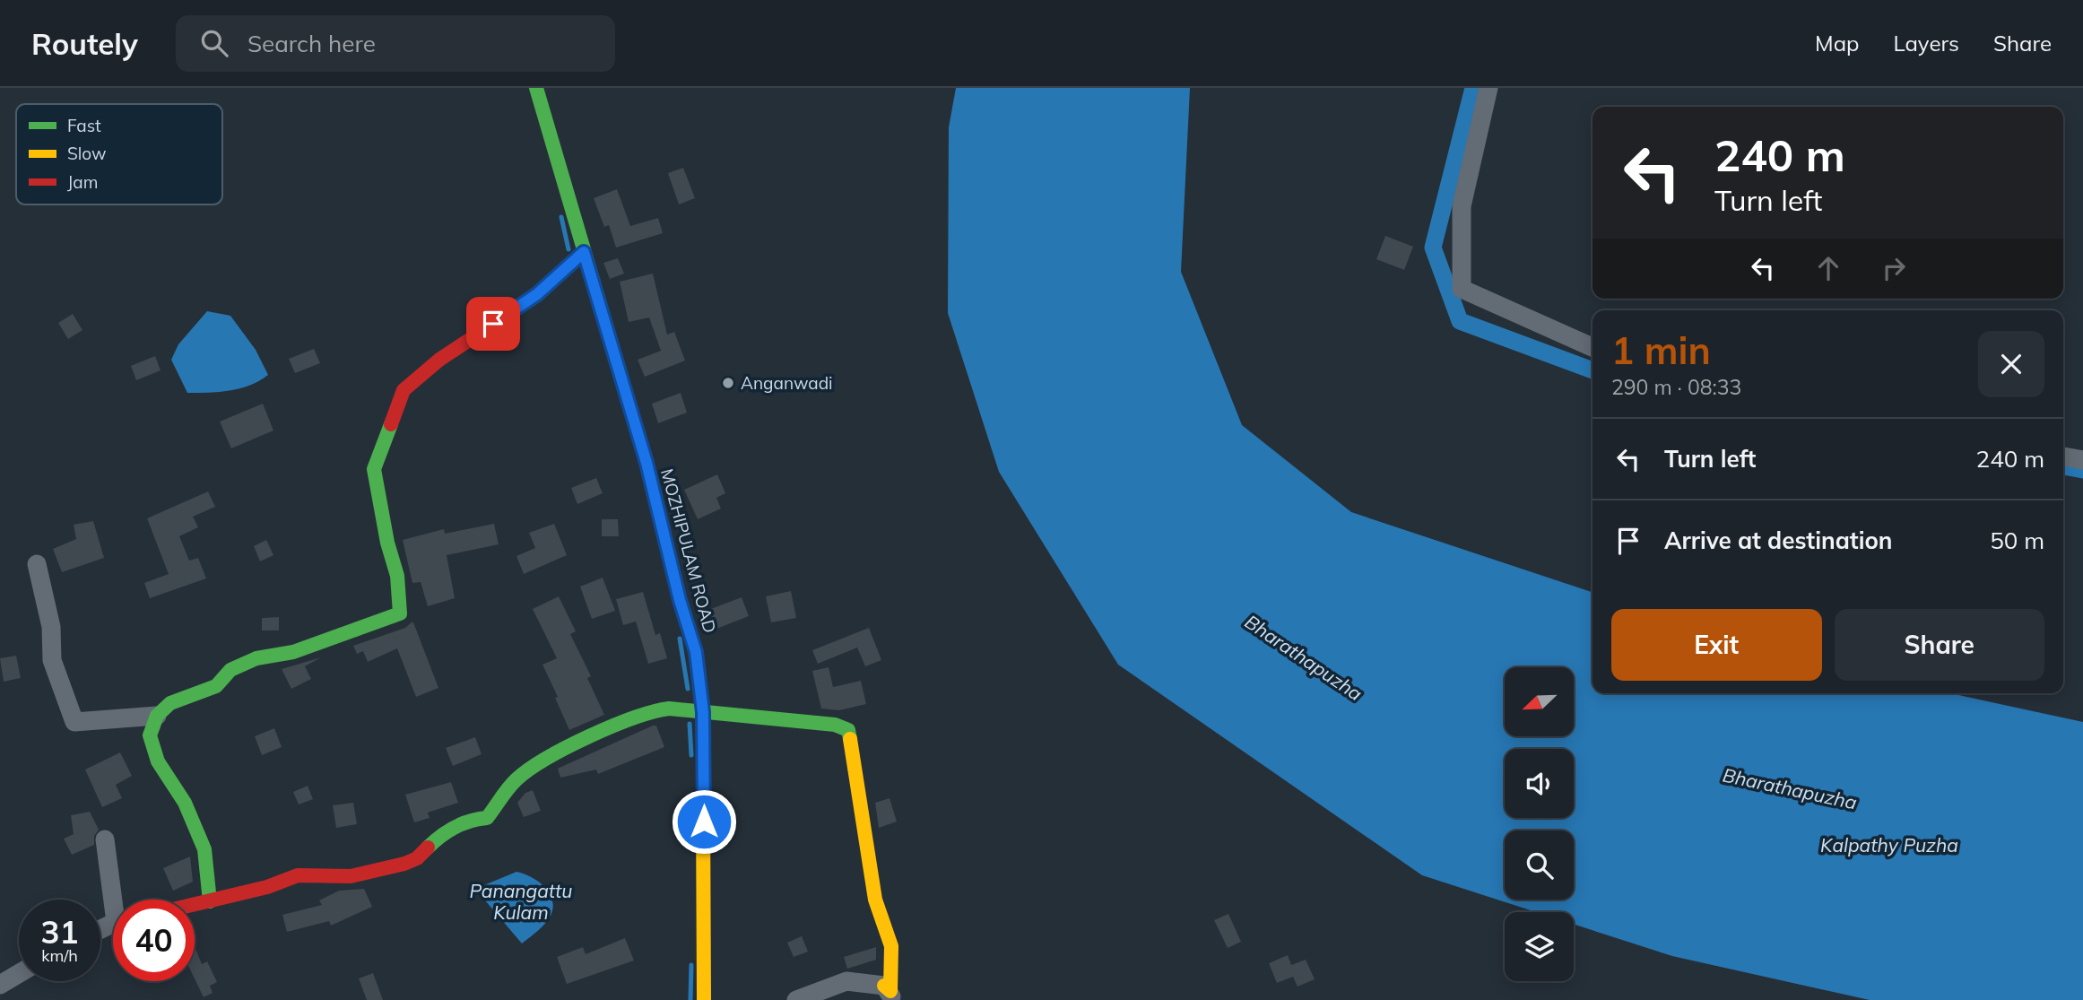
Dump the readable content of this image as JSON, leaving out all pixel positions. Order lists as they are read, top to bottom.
{
  "streets": {
    "street": ["MOZHIPULAM ROAD"]
  },
  "water": ["Bharathapuzha", "Kalpathy Puzha", "Panangattu Kulam"],
  "places": ["Anganwadi"],
  "legend": ["Fast", "Slow", "Jam"],
  "north": "bottom left",
  "page": {
    "header": "Routely",
    "search": "Search here",
    "nav": ["Map", "Layers", "Share"],
    "turn": ["240 m", "Turn left"],
    "heading": ["1 min", "290 m · 08:33"],
    "list": [
      {
        "name": "Turn left",
        "value": "240 m"
      },
      {
        "name": "Arrive at destination",
        "value": "50 m"
      }
    ],
    "buttons": ["Exit", "Share"],
    "speed": "31 km/h",
    "limit": "40"
  }
}
